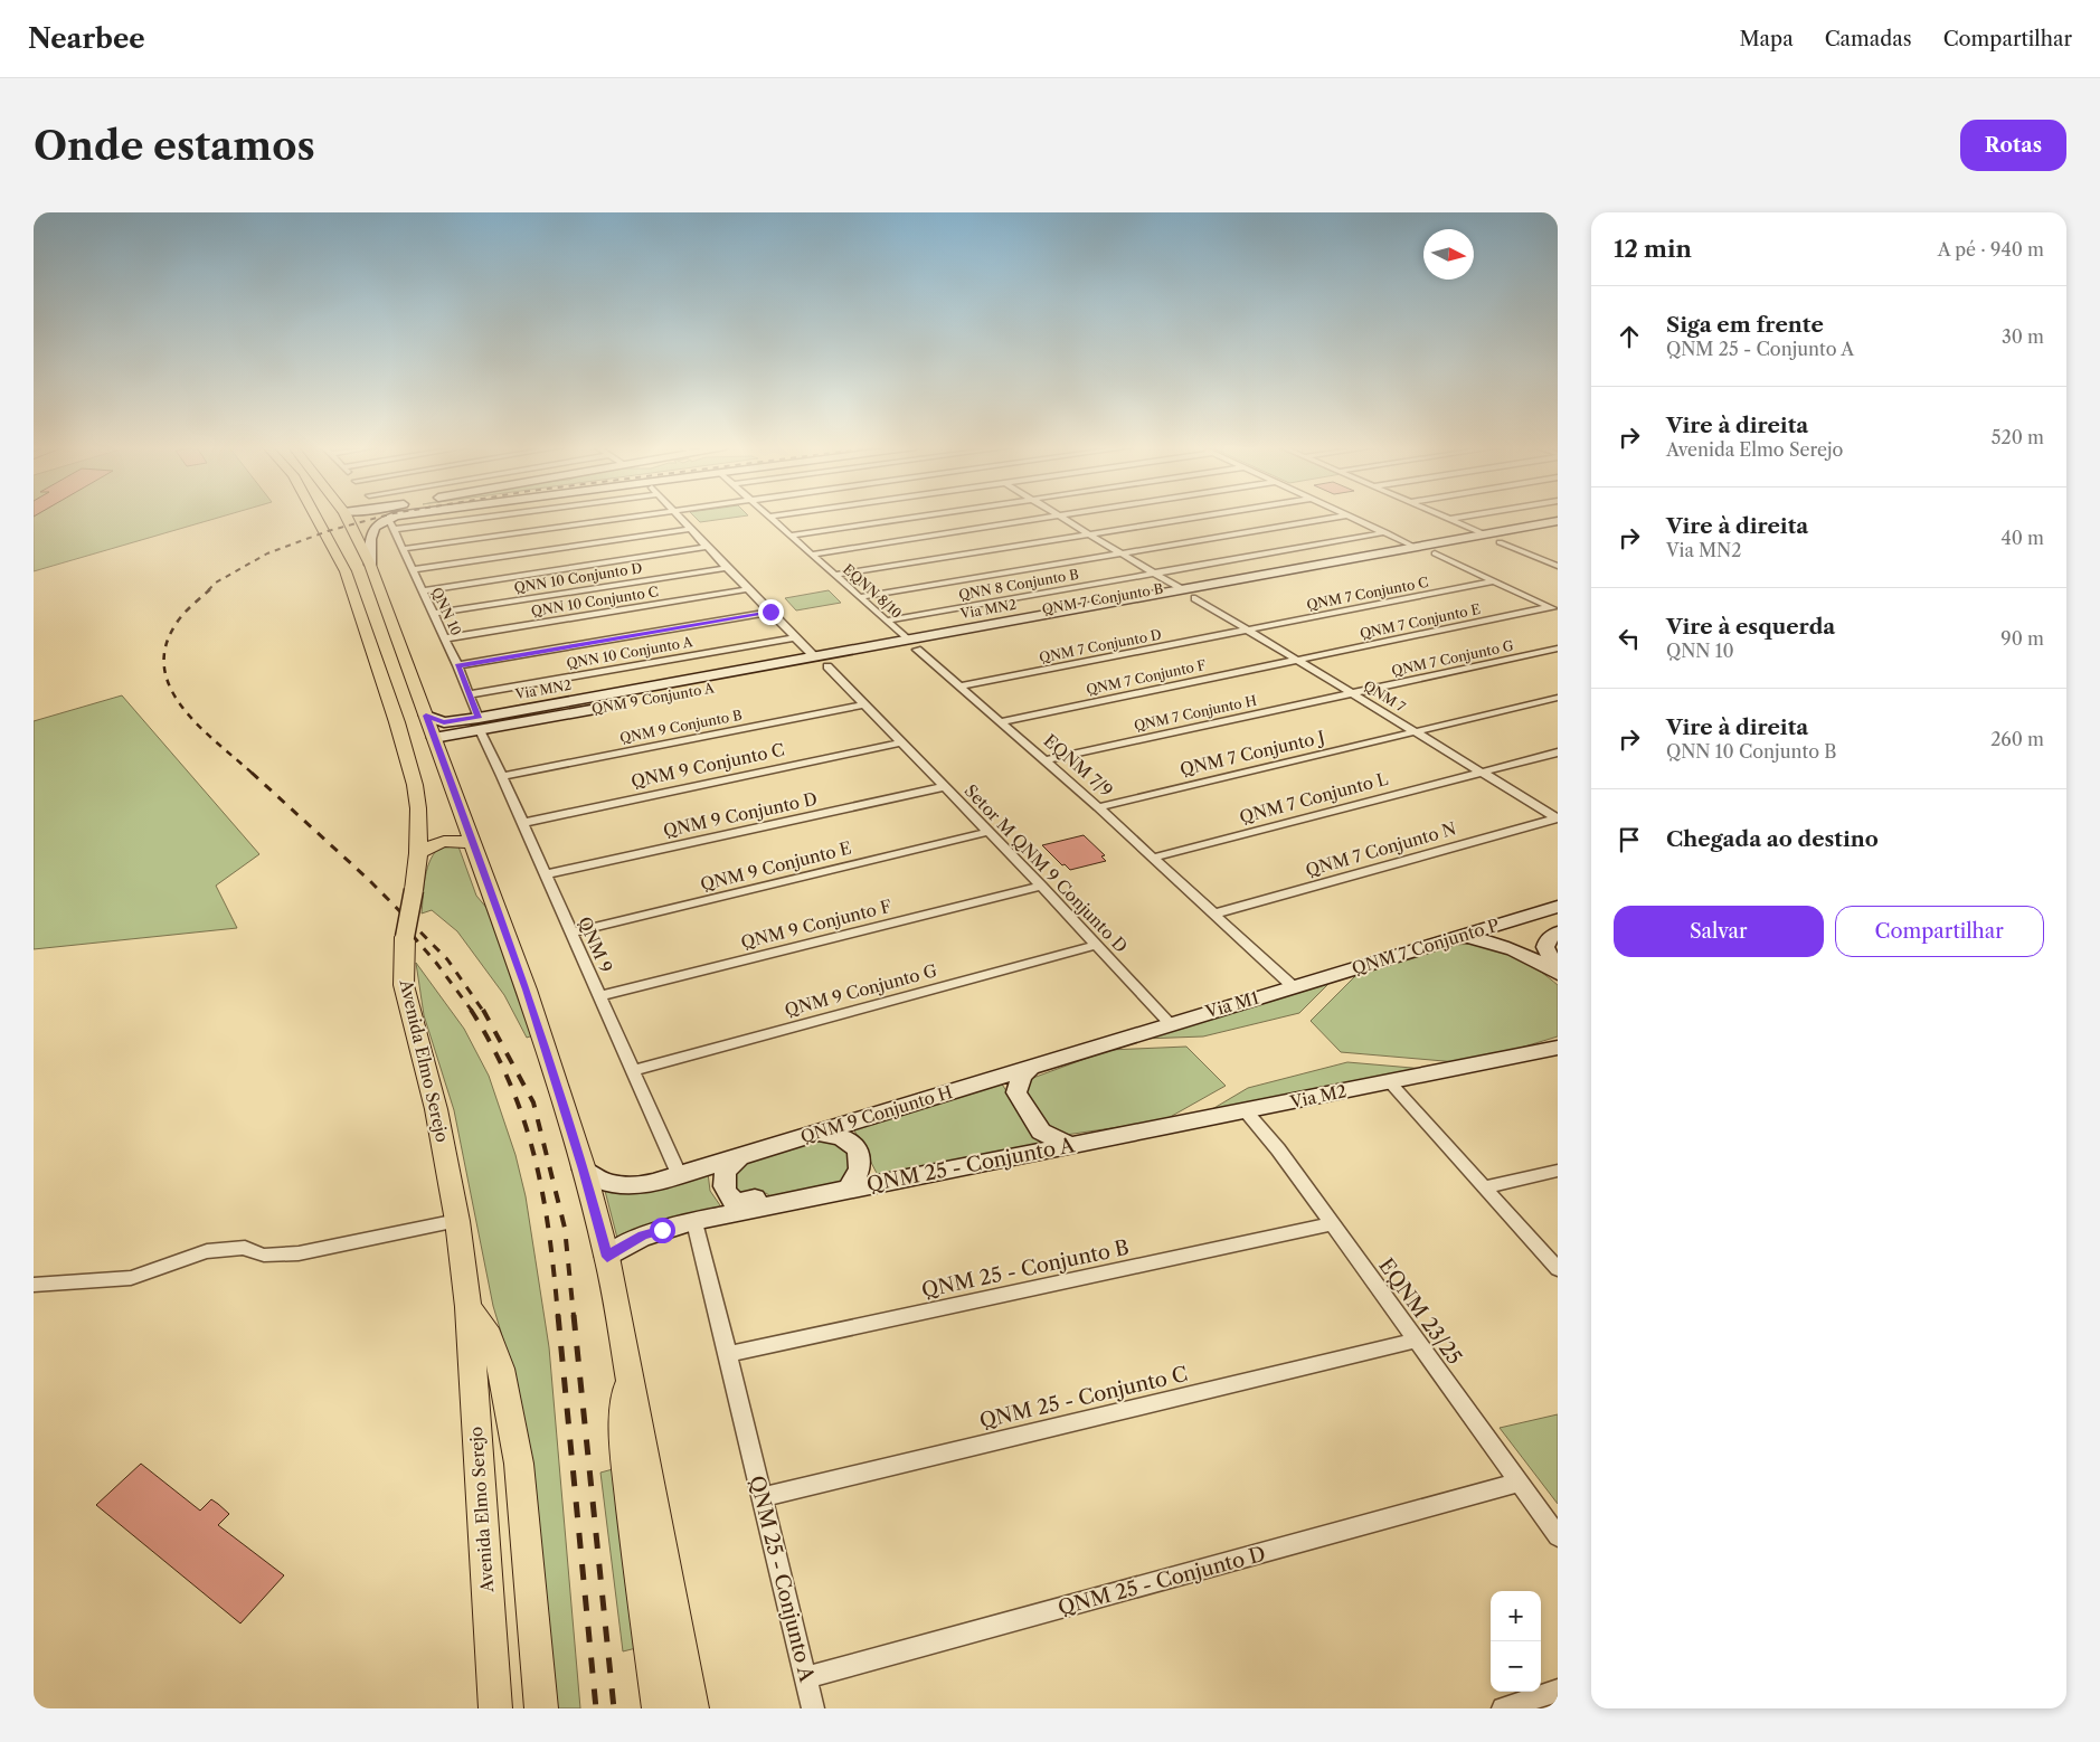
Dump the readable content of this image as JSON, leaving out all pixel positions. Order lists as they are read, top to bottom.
{
  "streets": {
    "main road": [
      "QNM 7 Conjunto B",
      "Via MN2",
      "QNM 9 Conjunto A",
      "QNM 7 Conjunto P",
      "Via M1",
      "Avenida Elmo Serejo",
      "Via M2",
      "QNM 9 Conjunto H",
      "QNM 25 - Conjunto A"
    ],
    "street": [
      "QNN 10 Conjunto D",
      "QNN 8 Conjunto B",
      "EQNN 8/10",
      "QNM 7 Conjunto C",
      "QNN 10 Conjunto C",
      "QNN 10",
      "QNM 7 Conjunto E",
      "QNM 7 Conjunto D",
      "QNN 10 Conjunto A",
      "QNM 7 Conjunto G",
      "QNM 7 Conjunto F",
      "QNM 7",
      "QNM 7 Conjunto H",
      "QNM 9 Conjunto B",
      "QNM 7 Conjunto J",
      "QNM 9 Conjunto C",
      "EQNM 7/9",
      "QNM 7 Conjunto L",
      "QNM 9 Conjunto D",
      "QNM 7 Conjunto N",
      "QNM 9 Conjunto E",
      "Setor M QNM 9 Conjunto D",
      "QNM 9 Conjunto F",
      "QNM 9",
      "QNM 9 Conjunto G",
      "QNM 25 - Conjunto B",
      "EQNM 23/25",
      "QNM 25 - Conjunto C",
      "QNM 25 - Conjunto D"
    ]
  },
  "crossings": [
    ["QNN 10 Conjunto D", "QNN 10"],
    ["QNN 8 Conjunto B", "EQNN 8/10"],
    ["EQNN 8/10", "Via MN2"],
    ["QNM 7 Conjunto C", "QNM 7 Conjunto D"],
    ["QNM 7 Conjunto C", "QNM 7"],
    ["QNM 7 Conjunto B", "QNM 7"],
    ["QNM 7 Conjunto B", "EQNM 7/9"],
    ["QNN 10 Conjunto C", "QNN 10"],
    ["Via MN2", "QNN 10"],
    ["Via MN2", "QNM 9 Conjunto A"],
    ["Via MN2", "QNM 9"],
    ["QNN 10", "QNN 10 Conjunto A"],
    ["QNN 10", "QNM 9 Conjunto A"],
    ["QNN 10", "QNM 9"],
    ["QNM 7 Conjunto E", "QNM 7 Conjunto F"],
    ["QNM 7 Conjunto E", "QNM 7"],
    ["QNM 7 Conjunto D", "QNM 7"],
    ["QNM 7 Conjunto D", "EQNM 7/9"],
    ["QNM 7 Conjunto G", "QNM 7"],
    ["QNM 7 Conjunto G", "QNM 7 Conjunto H"],
    ["QNM 7 Conjunto F", "QNM 7"],
    ["QNM 7 Conjunto F", "EQNM 7/9"],
    ["QNM 7", "QNM 7 Conjunto H"],
    ["QNM 7", "QNM 7 Conjunto J"],
    ["QNM 7", "QNM 7 Conjunto L"],
    ["QNM 7", "QNM 7 Conjunto N"],
    ["QNM 9 Conjunto A", "Setor M QNM 9 Conjunto D"],
    ["QNM 9 Conjunto A", "QNM 9"],
    ["QNM 7 Conjunto H", "EQNM 7/9"],
    ["QNM 9 Conjunto B", "Setor M QNM 9 Conjunto D"],
    ["QNM 9 Conjunto B", "QNM 9"],
    ["QNM 7 Conjunto J", "EQNM 7/9"],
    ["QNM 9 Conjunto C", "Setor M QNM 9 Conjunto D"],
    ["QNM 9 Conjunto C", "QNM 9"],
    ["EQNM 7/9", "QNM 7 Conjunto L"],
    ["EQNM 7/9", "QNM 7 Conjunto N"],
    ["EQNM 7/9", "QNM 7 Conjunto P"],
    ["EQNM 7/9", "Via M1"],
    ["QNM 9 Conjunto D", "Setor M QNM 9 Conjunto D"],
    ["QNM 9 Conjunto D", "QNM 9"],
    ["QNM 9 Conjunto E", "Setor M QNM 9 Conjunto D"],
    ["QNM 9 Conjunto E", "QNM 9"],
    ["Setor M QNM 9 Conjunto D", "QNM 9 Conjunto F"],
    ["Setor M QNM 9 Conjunto D", "QNM 9 Conjunto G"],
    ["Setor M QNM 9 Conjunto D", "Via M1"],
    ["Setor M QNM 9 Conjunto D", "QNM 9 Conjunto H"],
    ["QNM 9 Conjunto F", "QNM 9"],
    ["QNM 9", "QNM 9 Conjunto G"],
    ["QNM 9", "QNM 9 Conjunto H"],
    ["QNM 7 Conjunto P", "Via M1"],
    ["Via M1", "QNM 9 Conjunto H"],
    ["Via M2", "QNM 25 - Conjunto A"],
    ["Via M2", "EQNM 23/25"],
    ["QNM 25 - Conjunto A", "QNM 25 - Conjunto B"],
    ["QNM 25 - Conjunto A", "EQNM 23/25"],
    ["QNM 25 - Conjunto A", "QNM 25 - Conjunto C"],
    ["QNM 25 - Conjunto A", "QNM 25 - Conjunto D"],
    ["QNM 25 - Conjunto B", "EQNM 23/25"],
    ["EQNM 23/25", "QNM 25 - Conjunto C"],
    ["EQNM 23/25", "QNM 25 - Conjunto D"]
  ],
  "north": "right",
  "page": {
    "header": "Nearbee",
    "nav": ["Mapa", "Camadas", "Compartilhar"],
    "buttons": [
      "Rotas",
      ["Salvar", "Compartilhar"]
    ],
    "title": "Onde estamos",
    "heading": ["12 min", "A pé · 940 m"],
    "list": [
      ["Siga em frente", "QNM 25 - Conjunto A", "30 m"],
      ["Vire à direita", "Avenida Elmo Serejo", "520 m"],
      ["Vire à direita", "Via MN2", "40 m"],
      ["Vire à esquerda", "QNN 10", "90 m"],
      ["Vire à direita", "QNN 10 Conjunto B", "260 m"],
      "Chegada ao destino"
    ],
    "map_buttons": ["+", "−"]
  }
}
